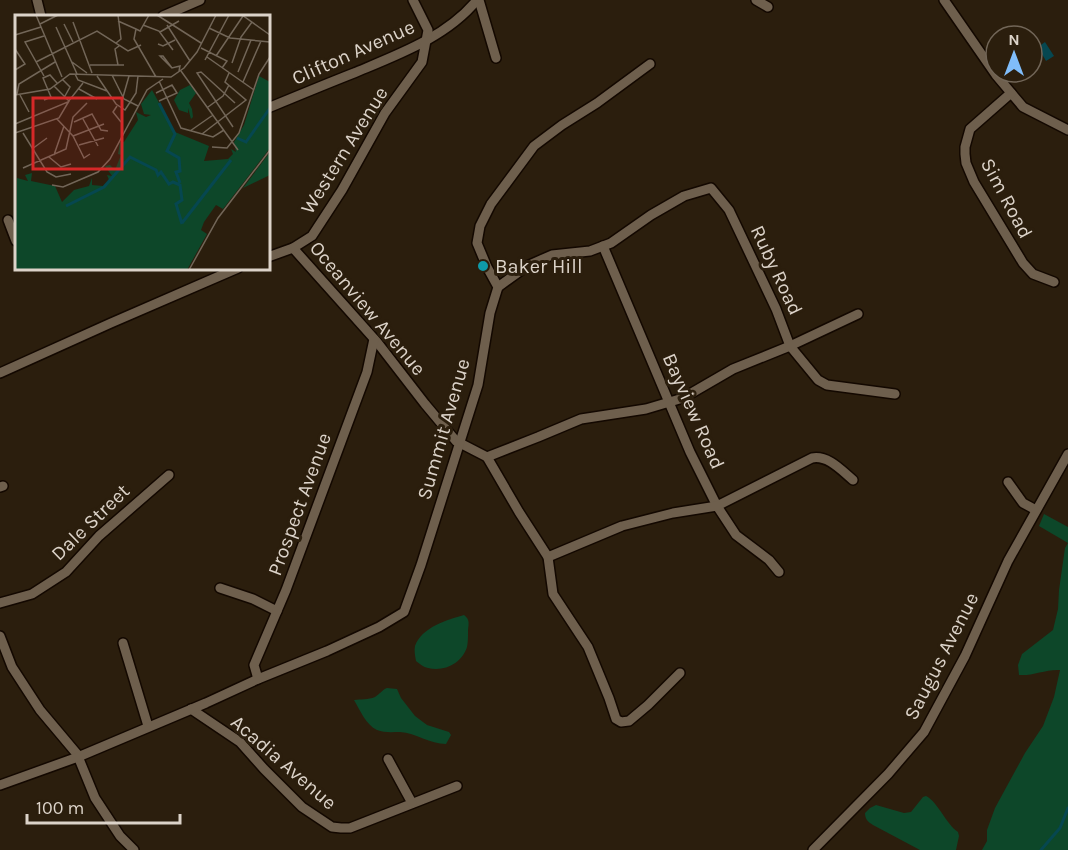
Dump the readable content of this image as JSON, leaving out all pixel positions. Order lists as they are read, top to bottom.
{
  "streets": {
    "street": [
      "Clifton Avenue",
      "Western Avenue",
      "Sim Road",
      "Ruby Road",
      "Oceanview Avenue",
      "Bayview Road",
      "Summit Avenue",
      "Prospect Avenue",
      "Dale Street",
      "Saugus Avenue",
      "Acadia Avenue"
    ]
  },
  "crossings": [
    ["Clifton Avenue", "Western Avenue"],
    ["Western Avenue", "Oceanview Avenue"],
    ["Ruby Road", "Bayview Road"],
    ["Oceanview Avenue", "Summit Avenue"],
    ["Oceanview Avenue", "Prospect Avenue"],
    ["Summit Avenue", "Prospect Avenue"],
    ["Summit Avenue", "Acadia Avenue"]
  ],
  "places": ["Baker Hill"],
  "scale_bar": "100 m",
  "north": "top"
}
